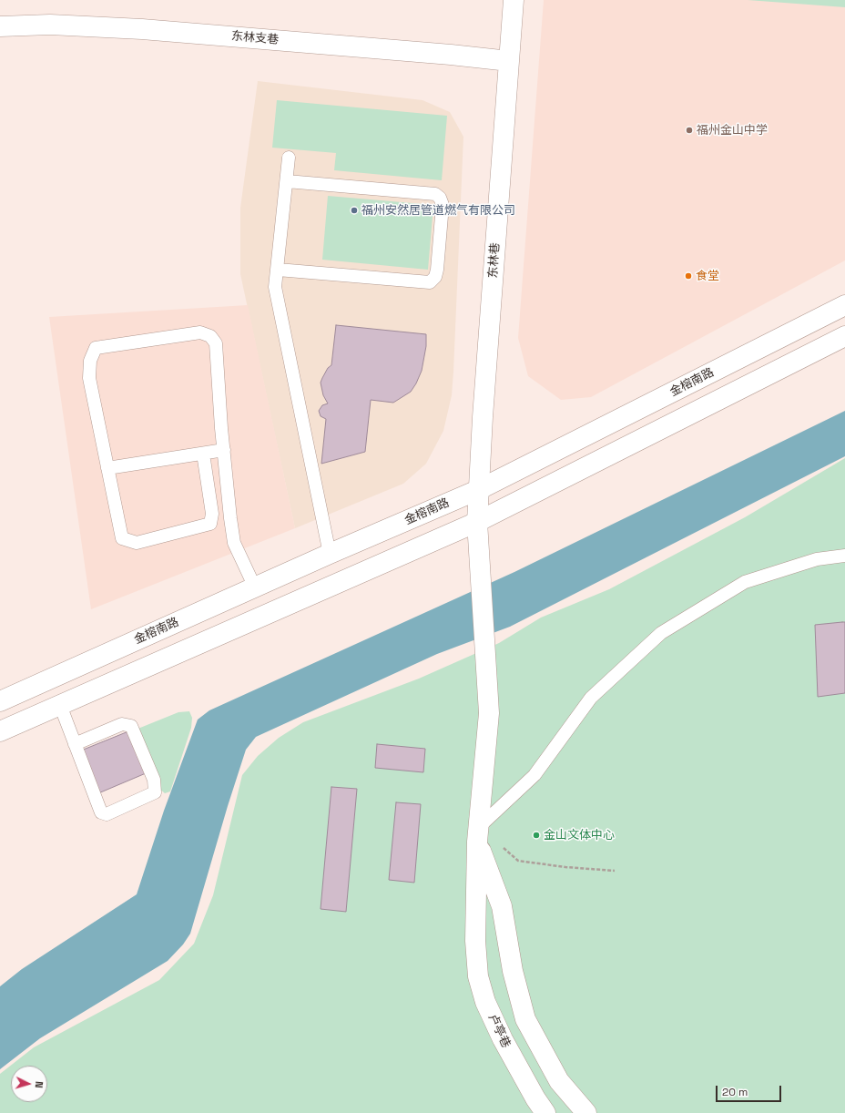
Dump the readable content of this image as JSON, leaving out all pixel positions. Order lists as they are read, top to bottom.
{
  "streets": {
    "street": [
      "东林支巷",
      "东林巷",
      "金榕南路",
      "卢亭巷"
    ]
  },
  "crossings": [
    ["东林支巷", "东林巷"],
    ["东林巷", "金榕南路"],
    ["东林巷", "卢亭巷"]
  ],
  "places": [
    "福州金山中学",
    "福州安然居管道燃气有限公司",
    "食堂",
    "金山文体中心"
  ],
  "scale_bar": "20 m",
  "north": "right"
}
